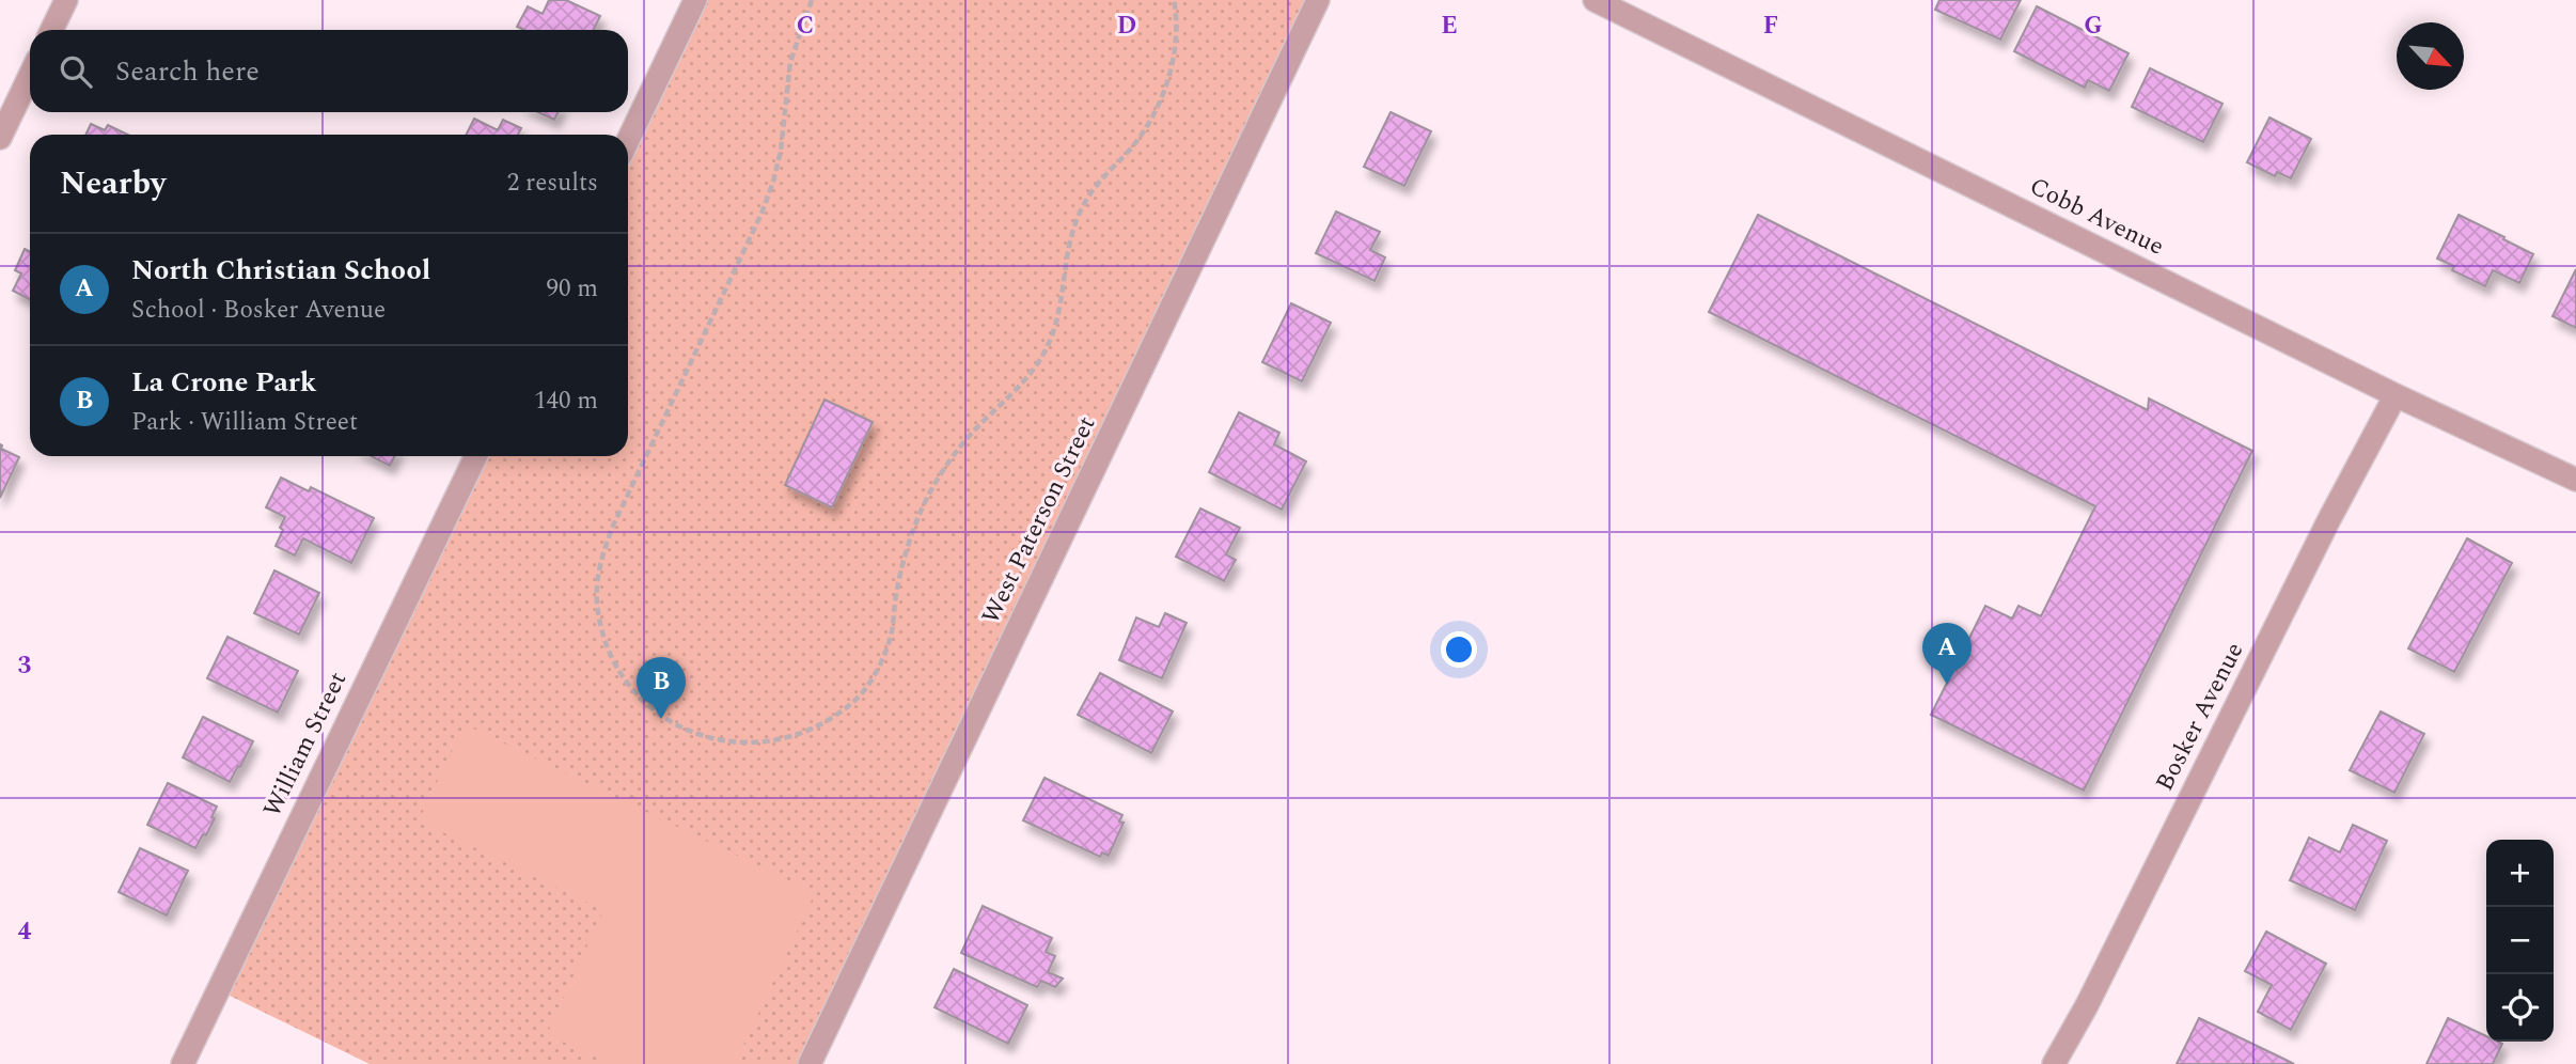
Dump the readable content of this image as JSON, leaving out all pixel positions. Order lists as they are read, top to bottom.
{
  "streets": {
    "street": [
      "Cobb Avenue",
      "West Paterson Street",
      "Bosker Avenue",
      "William Street"
    ]
  },
  "crossings": [
    ["Cobb Avenue", "Bosker Avenue"]
  ],
  "north": "bottom right",
  "page": {
    "search": "Search here",
    "heading": ["Nearby", "2 results"],
    "list": [
      {
        "mark": "A",
        "name": "North Christian School",
        "note": "School · Bosker Avenue",
        "value": "90 m"
      },
      {
        "mark": "B",
        "name": "La Crone Park",
        "note": "Park · William Street",
        "value": "140 m"
      }
    ],
    "pins": ["A", "B"],
    "map_buttons": ["+", "−"]
  },
  "grid": {
    "columns": [
      "C",
      "D",
      "E",
      "F",
      "G"
    ],
    "rows": ["3", "4"]
  }
}
